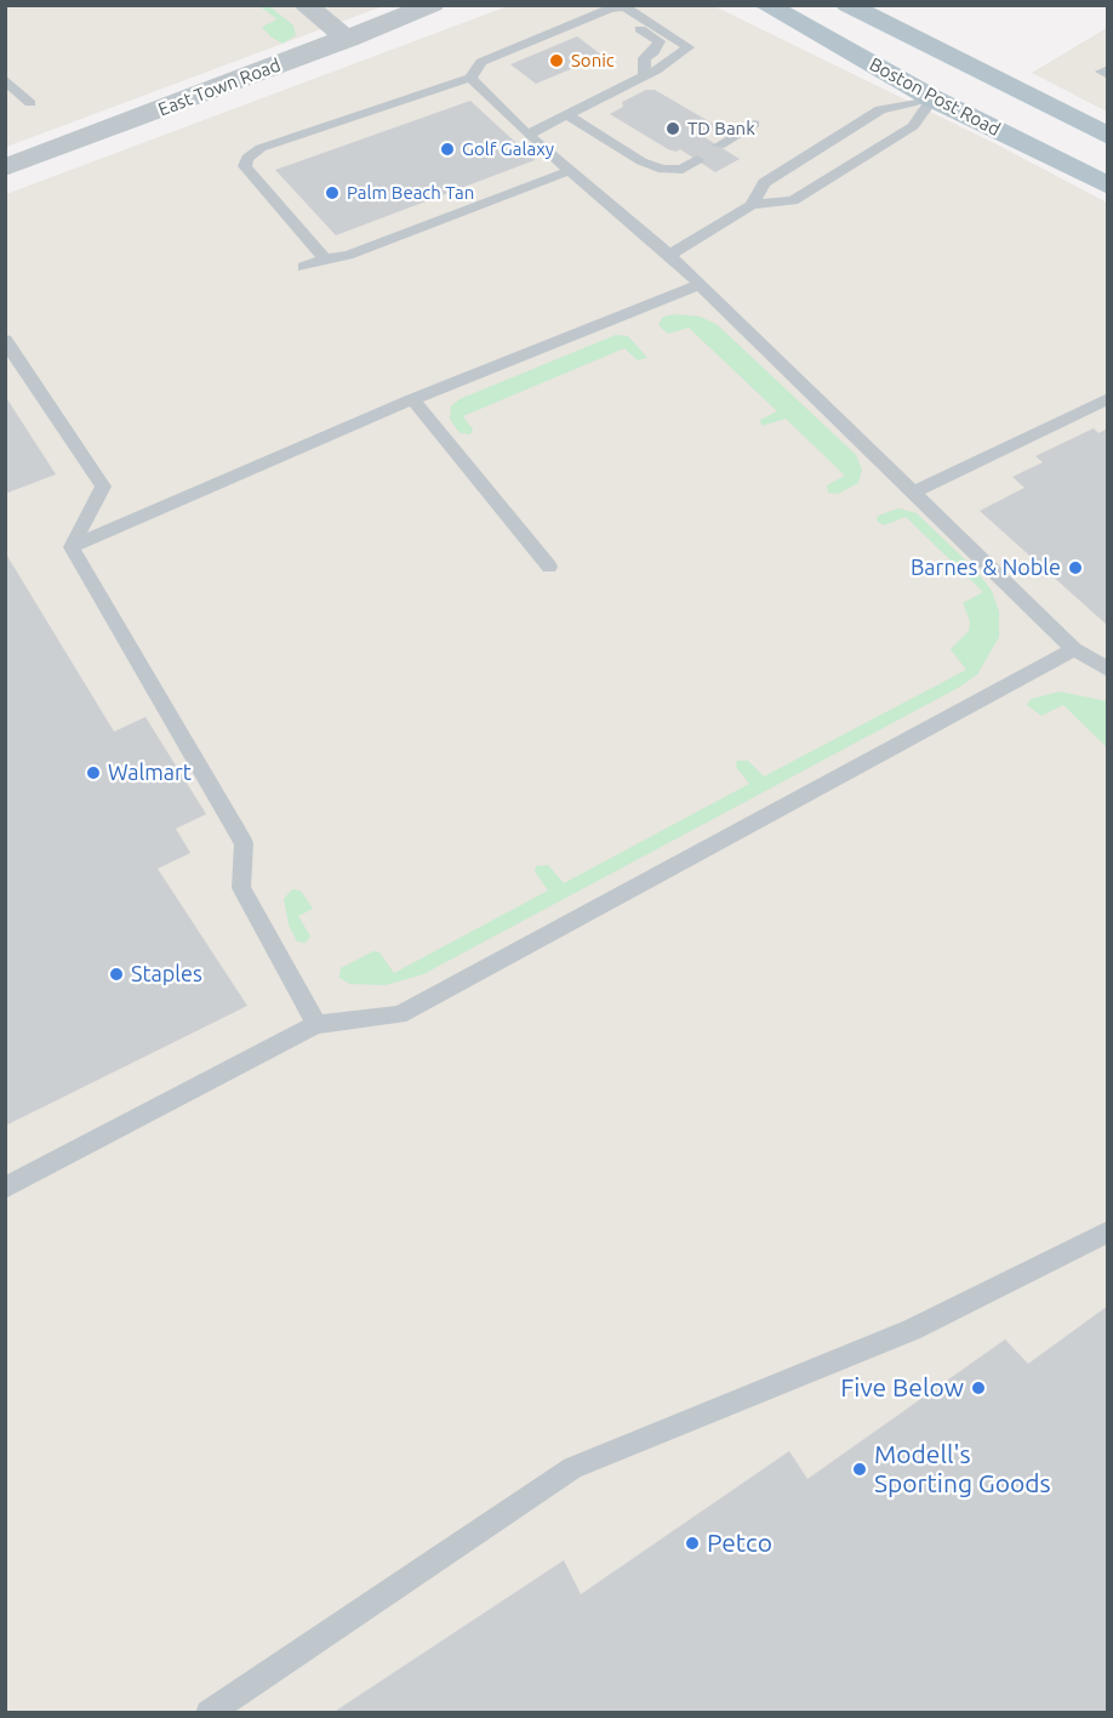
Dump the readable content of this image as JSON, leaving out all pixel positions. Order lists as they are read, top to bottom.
{
  "streets": {
    "main road": ["Boston Post Road"],
    "street": ["East Town Road"]
  },
  "places": [
    "Sonic",
    "TD Bank",
    "Golf Galaxy",
    "Palm Beach Tan",
    "Barnes & Noble",
    "Walmart",
    "Staples",
    "Five Below",
    "Modell's Sporting Goods",
    "Petco"
  ]
}
